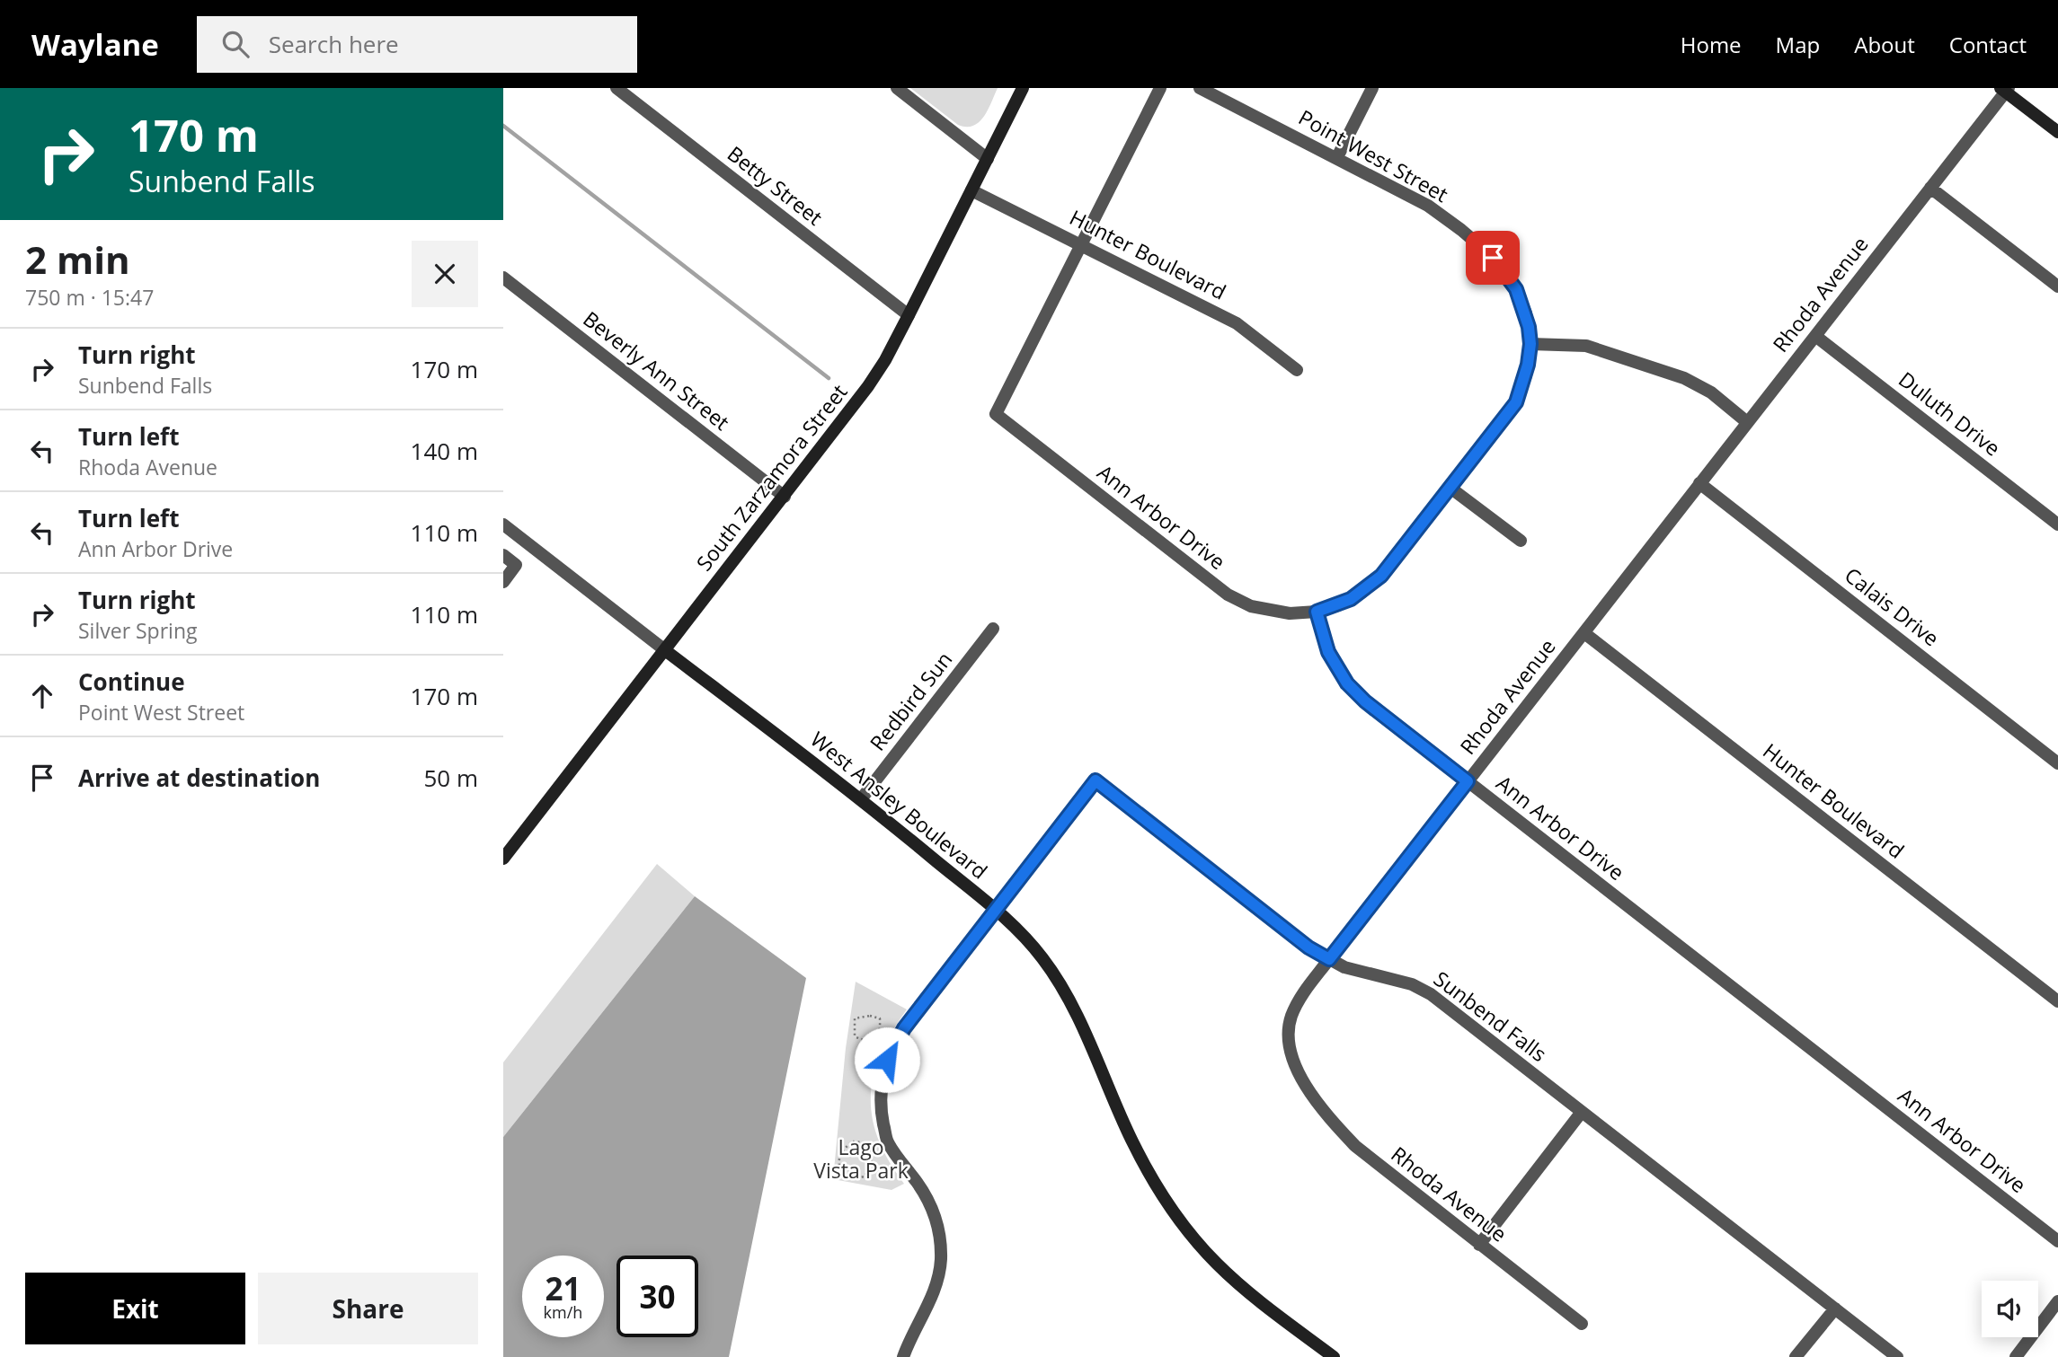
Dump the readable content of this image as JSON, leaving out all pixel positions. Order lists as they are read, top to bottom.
{
  "streets": {
    "main road": ["South Zarzamora Street", "West Ansley Boulevard"],
    "street": [
      "Point West Street",
      "Betty Street",
      "Hunter Boulevard",
      "Rhoda Avenue",
      "Beverly Ann Street",
      "Duluth Drive",
      "Ann Arbor Drive",
      "Calais Drive",
      "Redbird Sun",
      "Sunbend Falls"
    ]
  },
  "crossings": [
    ["Point West Street", "Ann Arbor Drive"],
    ["Betty Street", "South Zarzamora Street"],
    ["Hunter Boulevard", "Rhoda Avenue"],
    ["Hunter Boulevard", "South Zarzamora Street"],
    ["Hunter Boulevard", "Ann Arbor Drive"],
    ["Rhoda Avenue", "Duluth Drive"],
    ["Rhoda Avenue", "Ann Arbor Drive"],
    ["Rhoda Avenue", "Calais Drive"],
    ["Rhoda Avenue", "Sunbend Falls"],
    ["Beverly Ann Street", "South Zarzamora Street"],
    ["South Zarzamora Street", "West Ansley Boulevard"],
    ["Redbird Sun", "West Ansley Boulevard"],
    ["West Ansley Boulevard", "Sunbend Falls"]
  ],
  "parks": ["Lago Vista Park"],
  "page": {
    "header": "Waylane",
    "search": "Search here",
    "nav": [
      "Home",
      "Map",
      "About",
      "Contact"
    ],
    "turn": ["170 m", "Sunbend Falls"],
    "heading": ["2 min", "750 m · 15:47"],
    "list": [
      {
        "name": "Turn right",
        "note": "Sunbend Falls",
        "value": "170 m"
      },
      {
        "name": "Turn left",
        "note": "Rhoda Avenue",
        "value": "140 m"
      },
      {
        "name": "Turn left",
        "note": "Ann Arbor Drive",
        "value": "110 m"
      },
      {
        "name": "Turn right",
        "note": "Silver Spring",
        "value": "110 m"
      },
      {
        "name": "Continue",
        "note": "Point West Street",
        "value": "170 m"
      },
      {
        "name": "Arrive at destination",
        "value": "50 m"
      }
    ],
    "speed": "21 km/h",
    "limit": "30",
    "buttons": ["Exit", "Share"]
  }
}
